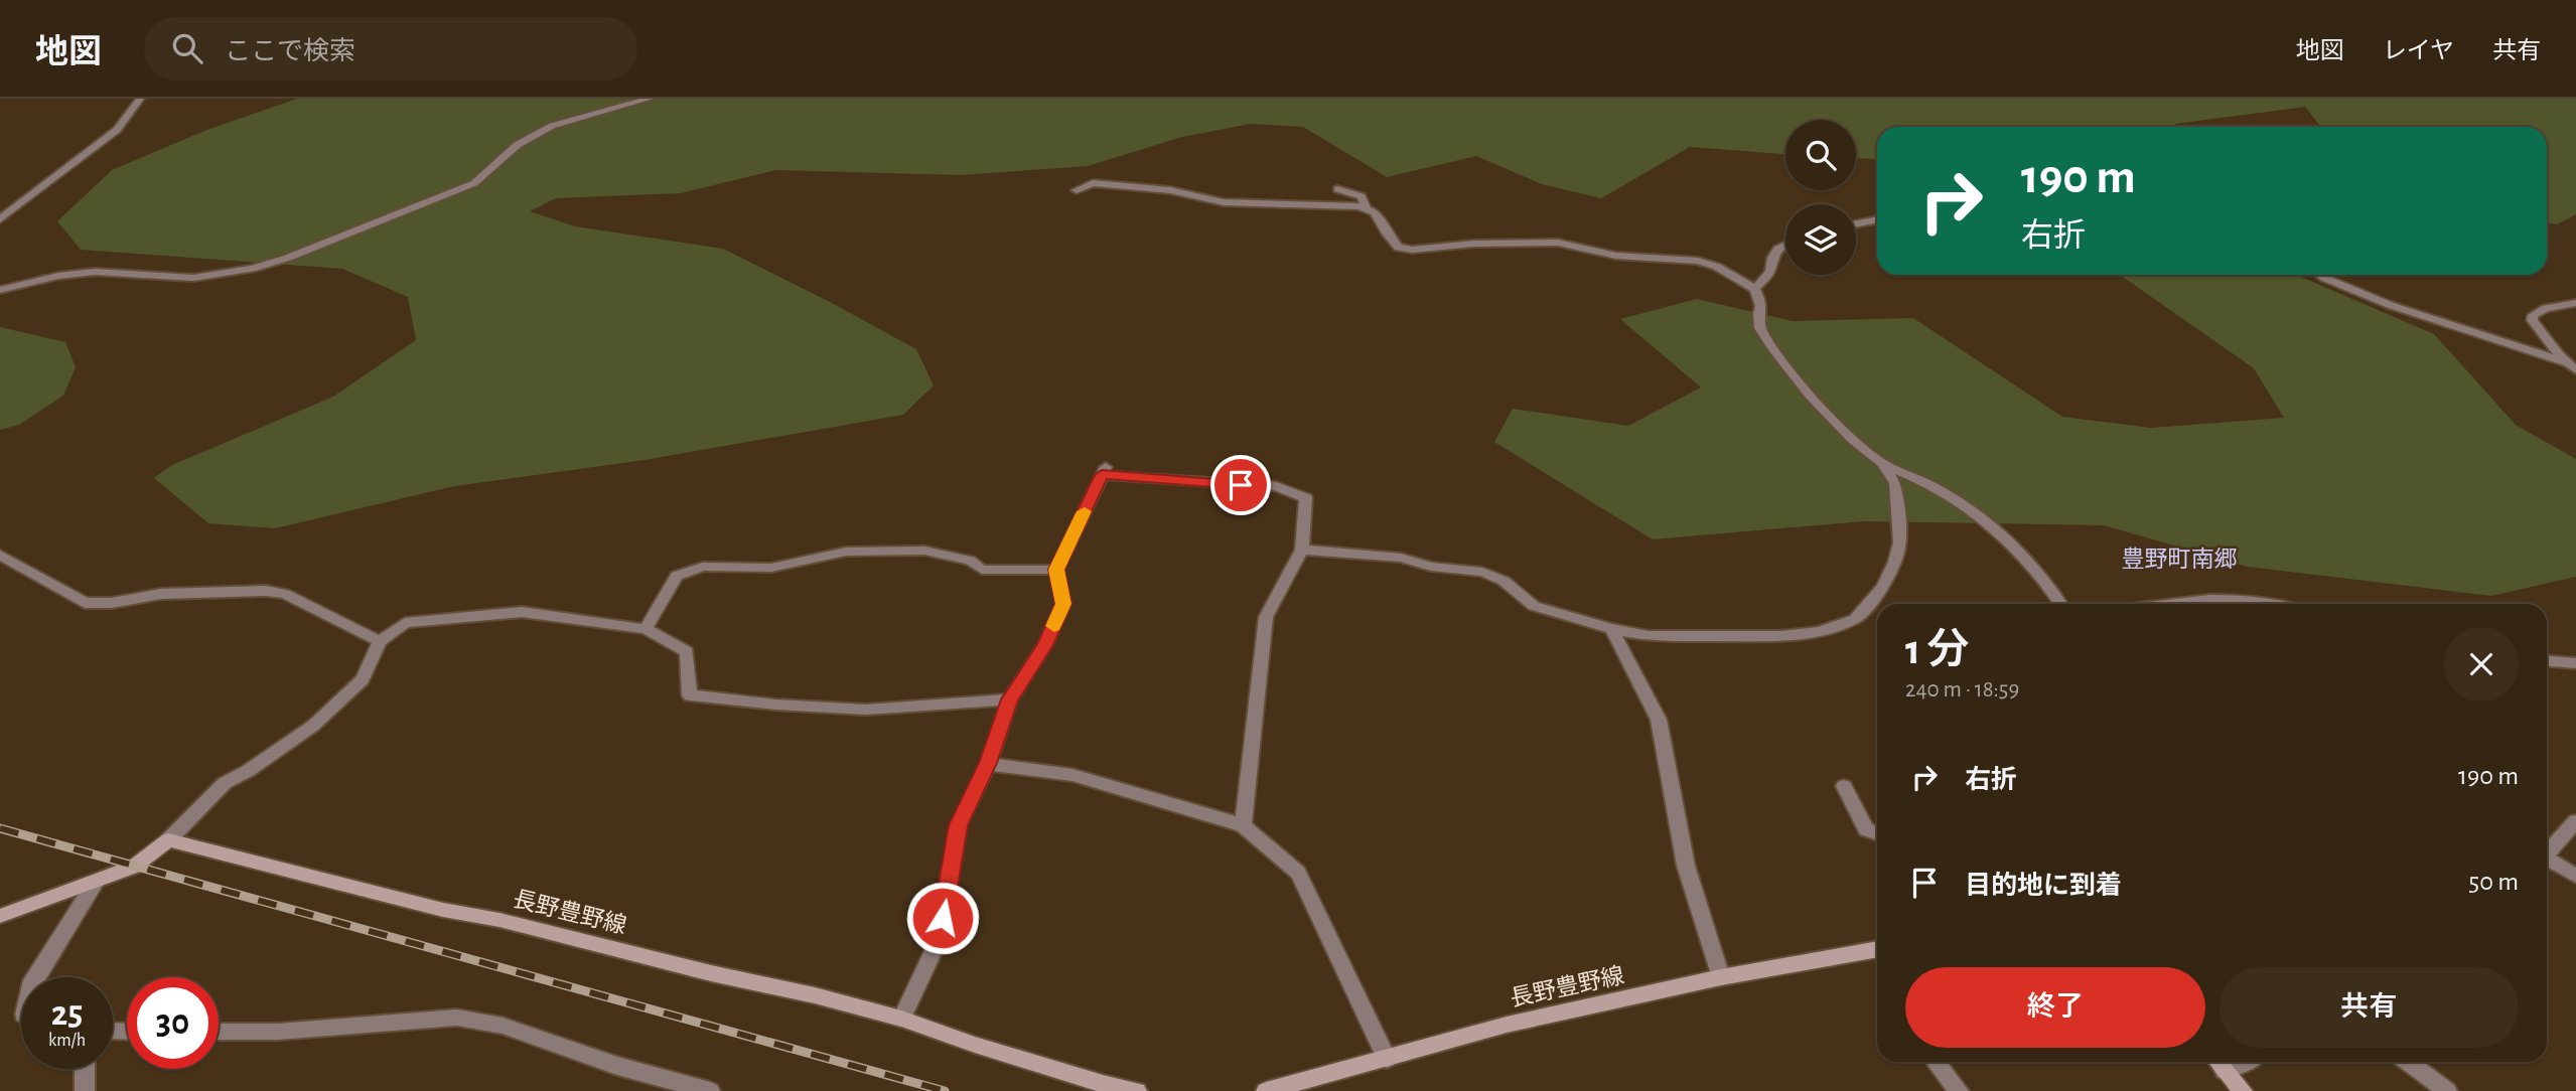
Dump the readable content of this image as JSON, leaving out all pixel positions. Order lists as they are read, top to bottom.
{
  "streets": {
    "main road": ["長野豊野線"]
  },
  "districts": ["豊野町南郷"],
  "page": {
    "header": "地図",
    "search": "ここで検索",
    "nav": ["地図", "レイヤ", "共有"],
    "turn": ["190 m", "右折"],
    "heading": ["1 分", "240 m · 18:59"],
    "list": [
      {
        "name": "右折",
        "value": "190 m"
      },
      {
        "name": "目的地に到着",
        "value": "50 m"
      }
    ],
    "buttons": ["終了", "共有"],
    "speed": "25 km/h",
    "limit": "30"
  }
}
